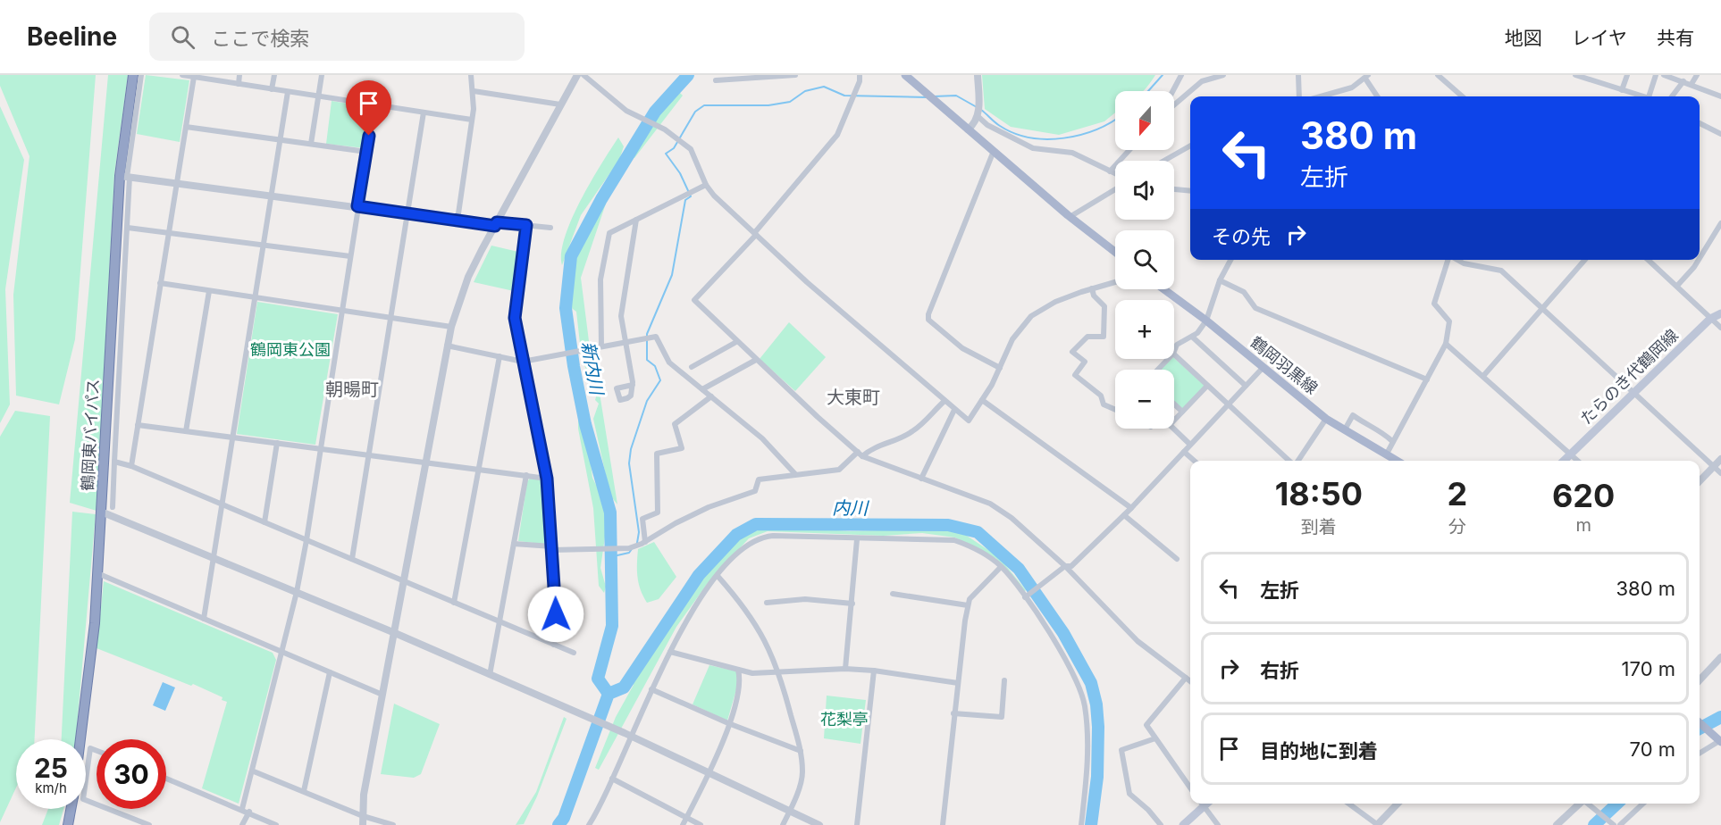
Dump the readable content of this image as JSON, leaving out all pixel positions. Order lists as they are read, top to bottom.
{
  "streets": {
    "highway": ["鶴岡東バイパス"],
    "main road": ["鶴岡羽黒線", "たらのき代鶴岡線"]
  },
  "districts": ["朝暘町", "大東町"],
  "water": ["新内川", "内川"],
  "parks": ["鶴岡東公園", "花梨亭"],
  "north": "bottom",
  "page": {
    "header": "Beeline",
    "search": "ここで検索",
    "nav": ["地図", "レイヤ", "共有"],
    "map_buttons": ["+", "−"],
    "turn": ["380 m", "左折"],
    "then": "その先",
    "eta": [
      "18:50",
      "到着",
      "2",
      "分",
      "620",
      "m"
    ],
    "list": [
      {
        "name": "左折",
        "value": "380 m"
      },
      {
        "name": "右折",
        "value": "170 m"
      },
      {
        "name": "目的地に到着",
        "value": "70 m"
      }
    ],
    "speed": "25 km/h",
    "limit": "30"
  }
}
